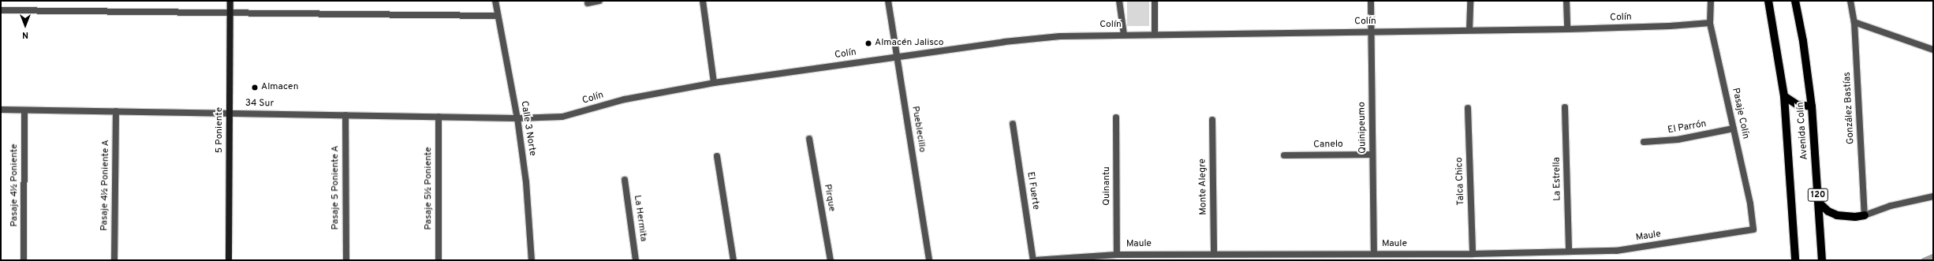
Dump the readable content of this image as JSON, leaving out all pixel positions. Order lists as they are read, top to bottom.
{
  "streets": {
    "main road": ["Avenida Colín", "120"],
    "street": [
      "Colín",
      "34 Sur",
      "González Bastías",
      "Pasaje Colín",
      "Quinipeumo",
      "El Parrón",
      "Calle 3 Norte",
      "Pueblecillo",
      "5 Poniente",
      "Canelo",
      "La Estrella",
      "Talca Chico",
      "Pasaje 4½ Poniente",
      "Pasaje 4½ Poniente A",
      "Quinantu",
      "Monte Alegre",
      "Pasaje 5 Poniente A",
      "Pasaje 5½ Poniente",
      "El Fuerte",
      "Pirque",
      "La Hermita",
      "Maule"
    ]
  },
  "crossings": [
    ["Colín", "34 Sur"],
    ["Colín", "Pasaje Colín"],
    ["Colín", "Quinipeumo"],
    ["Colín", "Calle 3 Norte"],
    ["Colín", "Pueblecillo"],
    ["34 Sur", "Calle 3 Norte"],
    ["34 Sur", "5 Poniente"],
    ["34 Sur", "Pasaje 4½ Poniente"],
    ["34 Sur", "Pasaje 4½ Poniente A"],
    ["34 Sur", "Pasaje 5 Poniente A"],
    ["34 Sur", "Pasaje 5½ Poniente"],
    ["Pasaje Colín", "El Parrón"],
    ["Pasaje Colín", "Maule"],
    ["Quinipeumo", "Canelo"],
    ["Quinipeumo", "Maule"],
    ["La Estrella", "Maule"],
    ["Talca Chico", "Maule"],
    ["Quinantu", "Maule"],
    ["Monte Alegre", "Maule"],
    ["El Fuerte", "Maule"]
  ],
  "places": ["Almacén Jalisco", "Almacen"],
  "north": "bottom"
}
